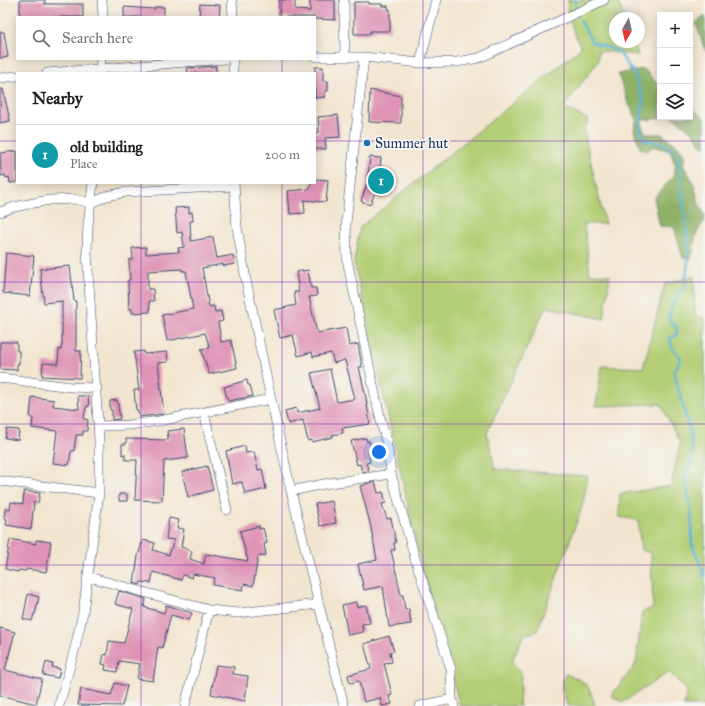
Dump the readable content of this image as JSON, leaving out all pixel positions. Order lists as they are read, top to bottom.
{
  "places": ["Summer hut"],
  "north": "bottom",
  "page": {
    "map_buttons": ["+", "−"],
    "search": "Search here",
    "heading": "Nearby",
    "list": [
      {
        "mark": "1",
        "name": "old building",
        "note": "Place",
        "value": "200 m"
      }
    ],
    "pins": "1"
  }
}
